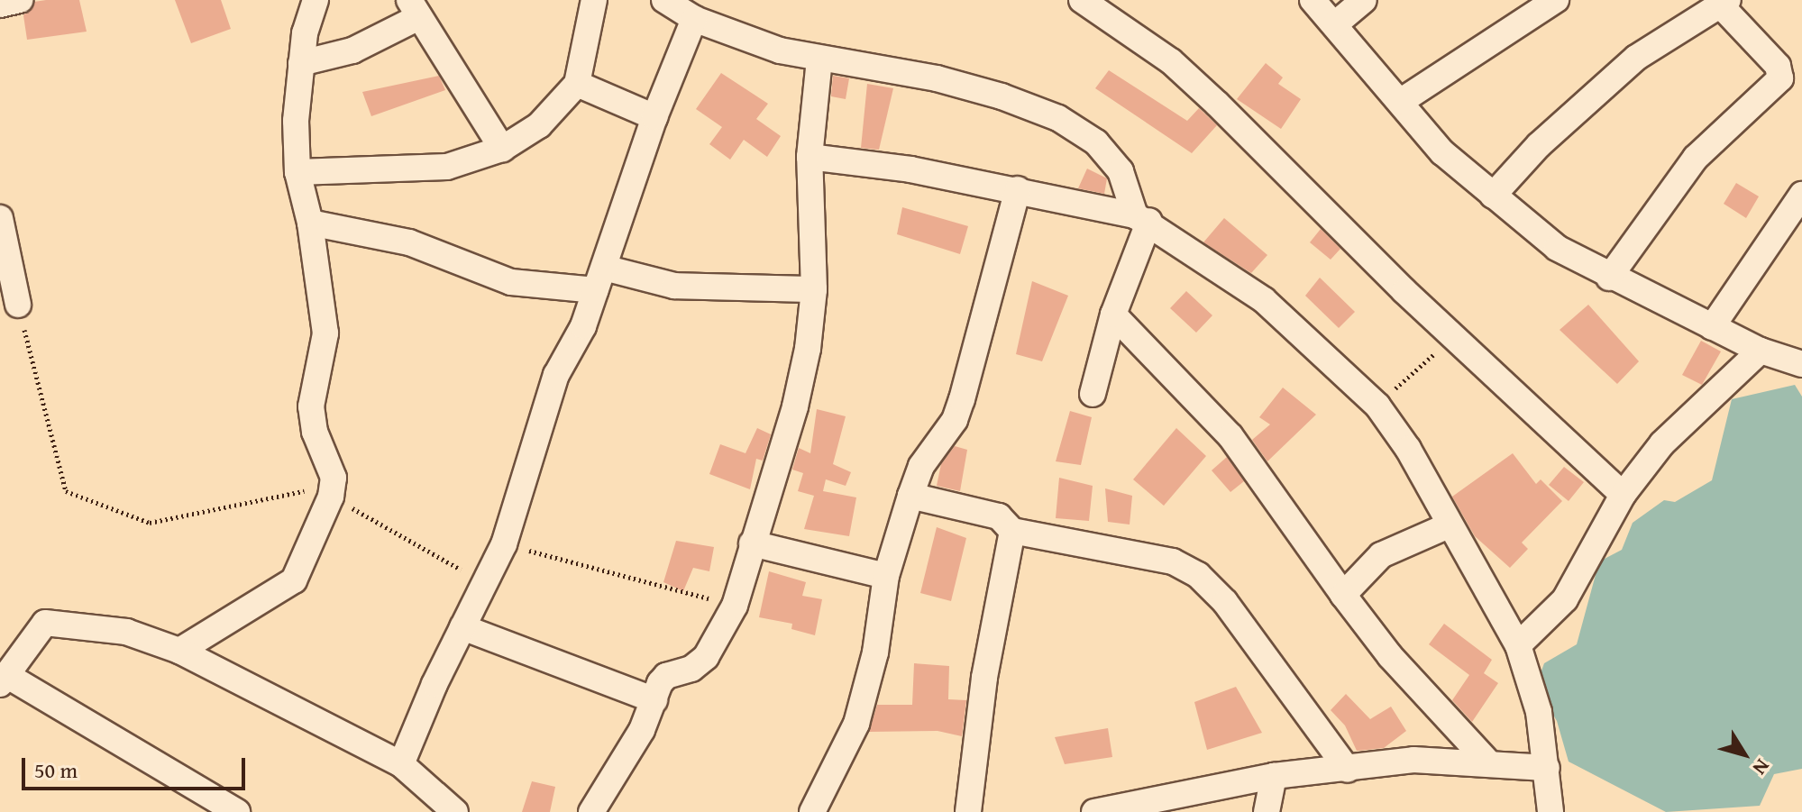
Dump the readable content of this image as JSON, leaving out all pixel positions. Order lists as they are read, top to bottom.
{
  "scale_bar": "50 m",
  "north": "bottom right"
}
